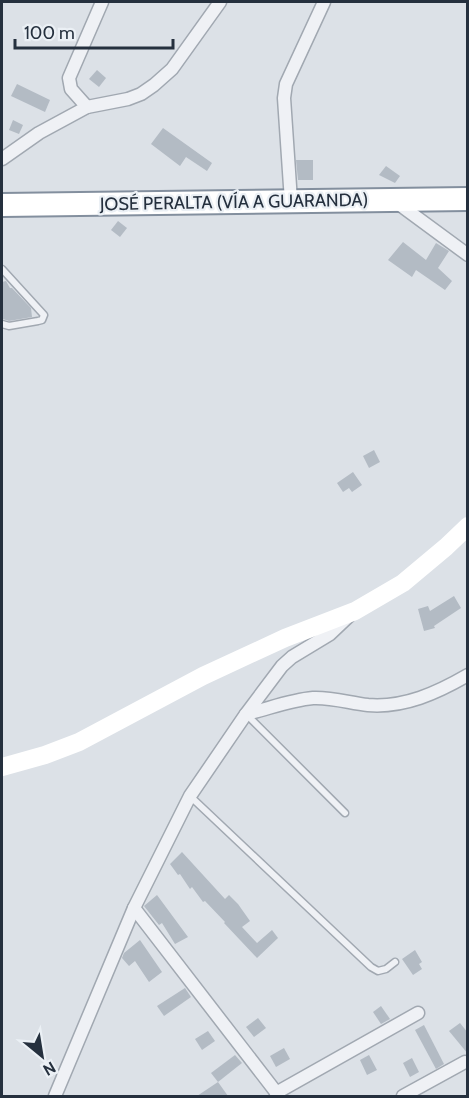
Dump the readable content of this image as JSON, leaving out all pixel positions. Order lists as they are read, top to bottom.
{
  "streets": {
    "highway": ["JOSÉ PERALTA (VÍA A GUARANDA)"]
  },
  "scale_bar": "100 m",
  "north": "bottom right"
}
